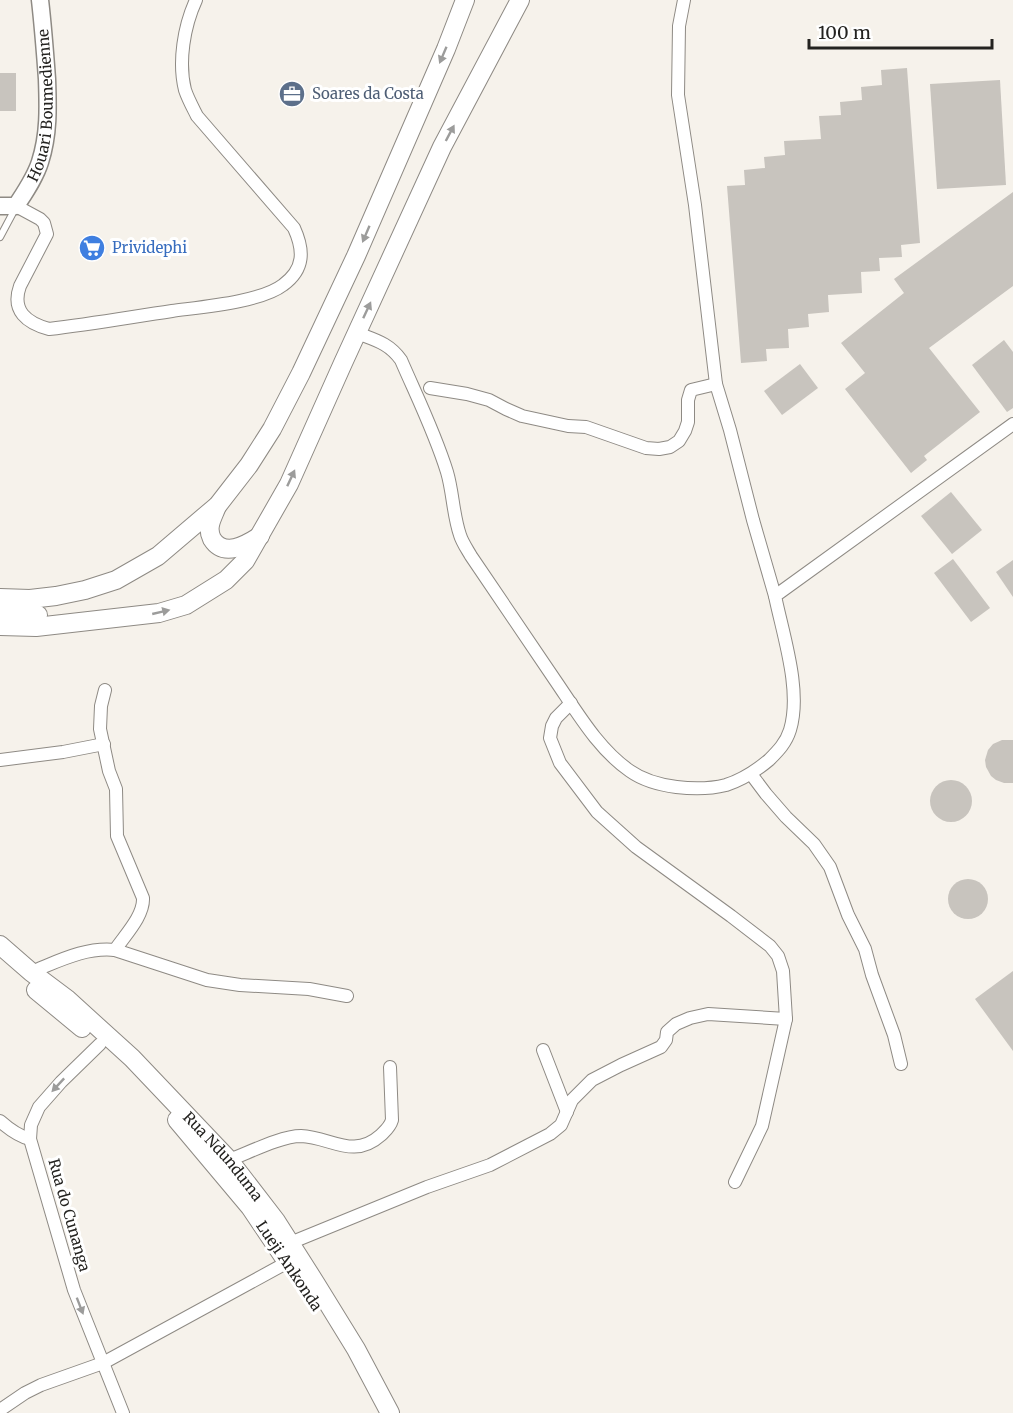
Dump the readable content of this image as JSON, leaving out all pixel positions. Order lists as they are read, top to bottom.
{
  "streets": {
    "main road": ["Rua Ndunduma", "Lueji Ankonda"],
    "street": ["Houari Boumedienne", "Rua do Cunanga"]
  },
  "one_way": ["Rua do Cunanga"],
  "places": {
    "office": ["Soares da Costa"],
    "supermarket": ["Prividephi"]
  },
  "scale_bar": "100 m"
}
